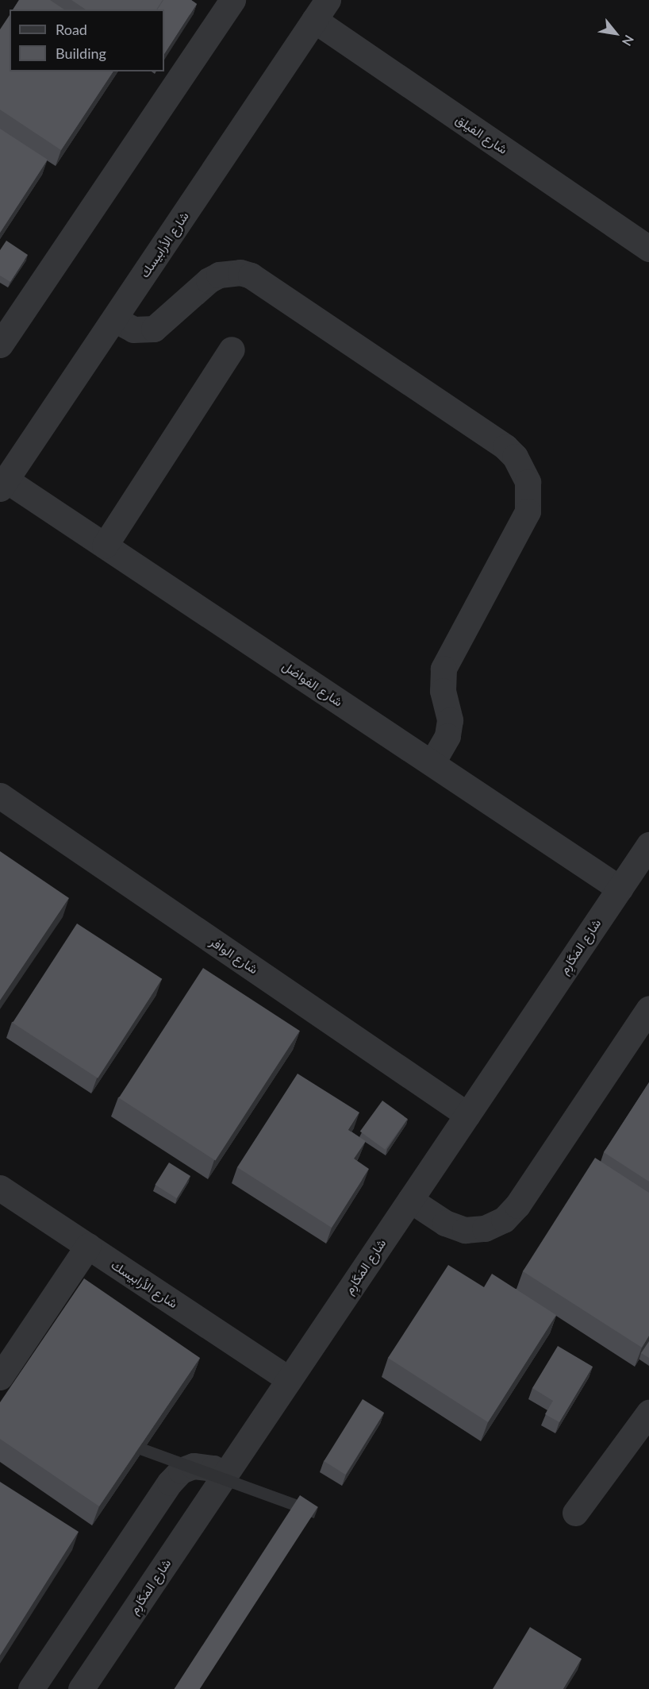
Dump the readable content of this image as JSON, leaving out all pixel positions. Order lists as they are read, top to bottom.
{
  "streets": {
    "street": [
      "شارع الفيلق",
      "شارع الأرابيسك",
      "شارع الفواضل",
      "شارع المَكَارِم",
      "شارع الوافر"
    ]
  },
  "crossings": [
    ["شارع الفيلق", "شارع الأرابيسك"],
    ["شارع الأرابيسك", "شارع الفواضل"],
    ["شارع الأرابيسك", "شارع المَكَارِم"],
    ["شارع الفواضل", "شارع المَكَارِم"],
    ["شارع المَكَارِم", "شارع الوافر"]
  ],
  "legend": ["Road", "Building"],
  "north": "bottom right"
}
